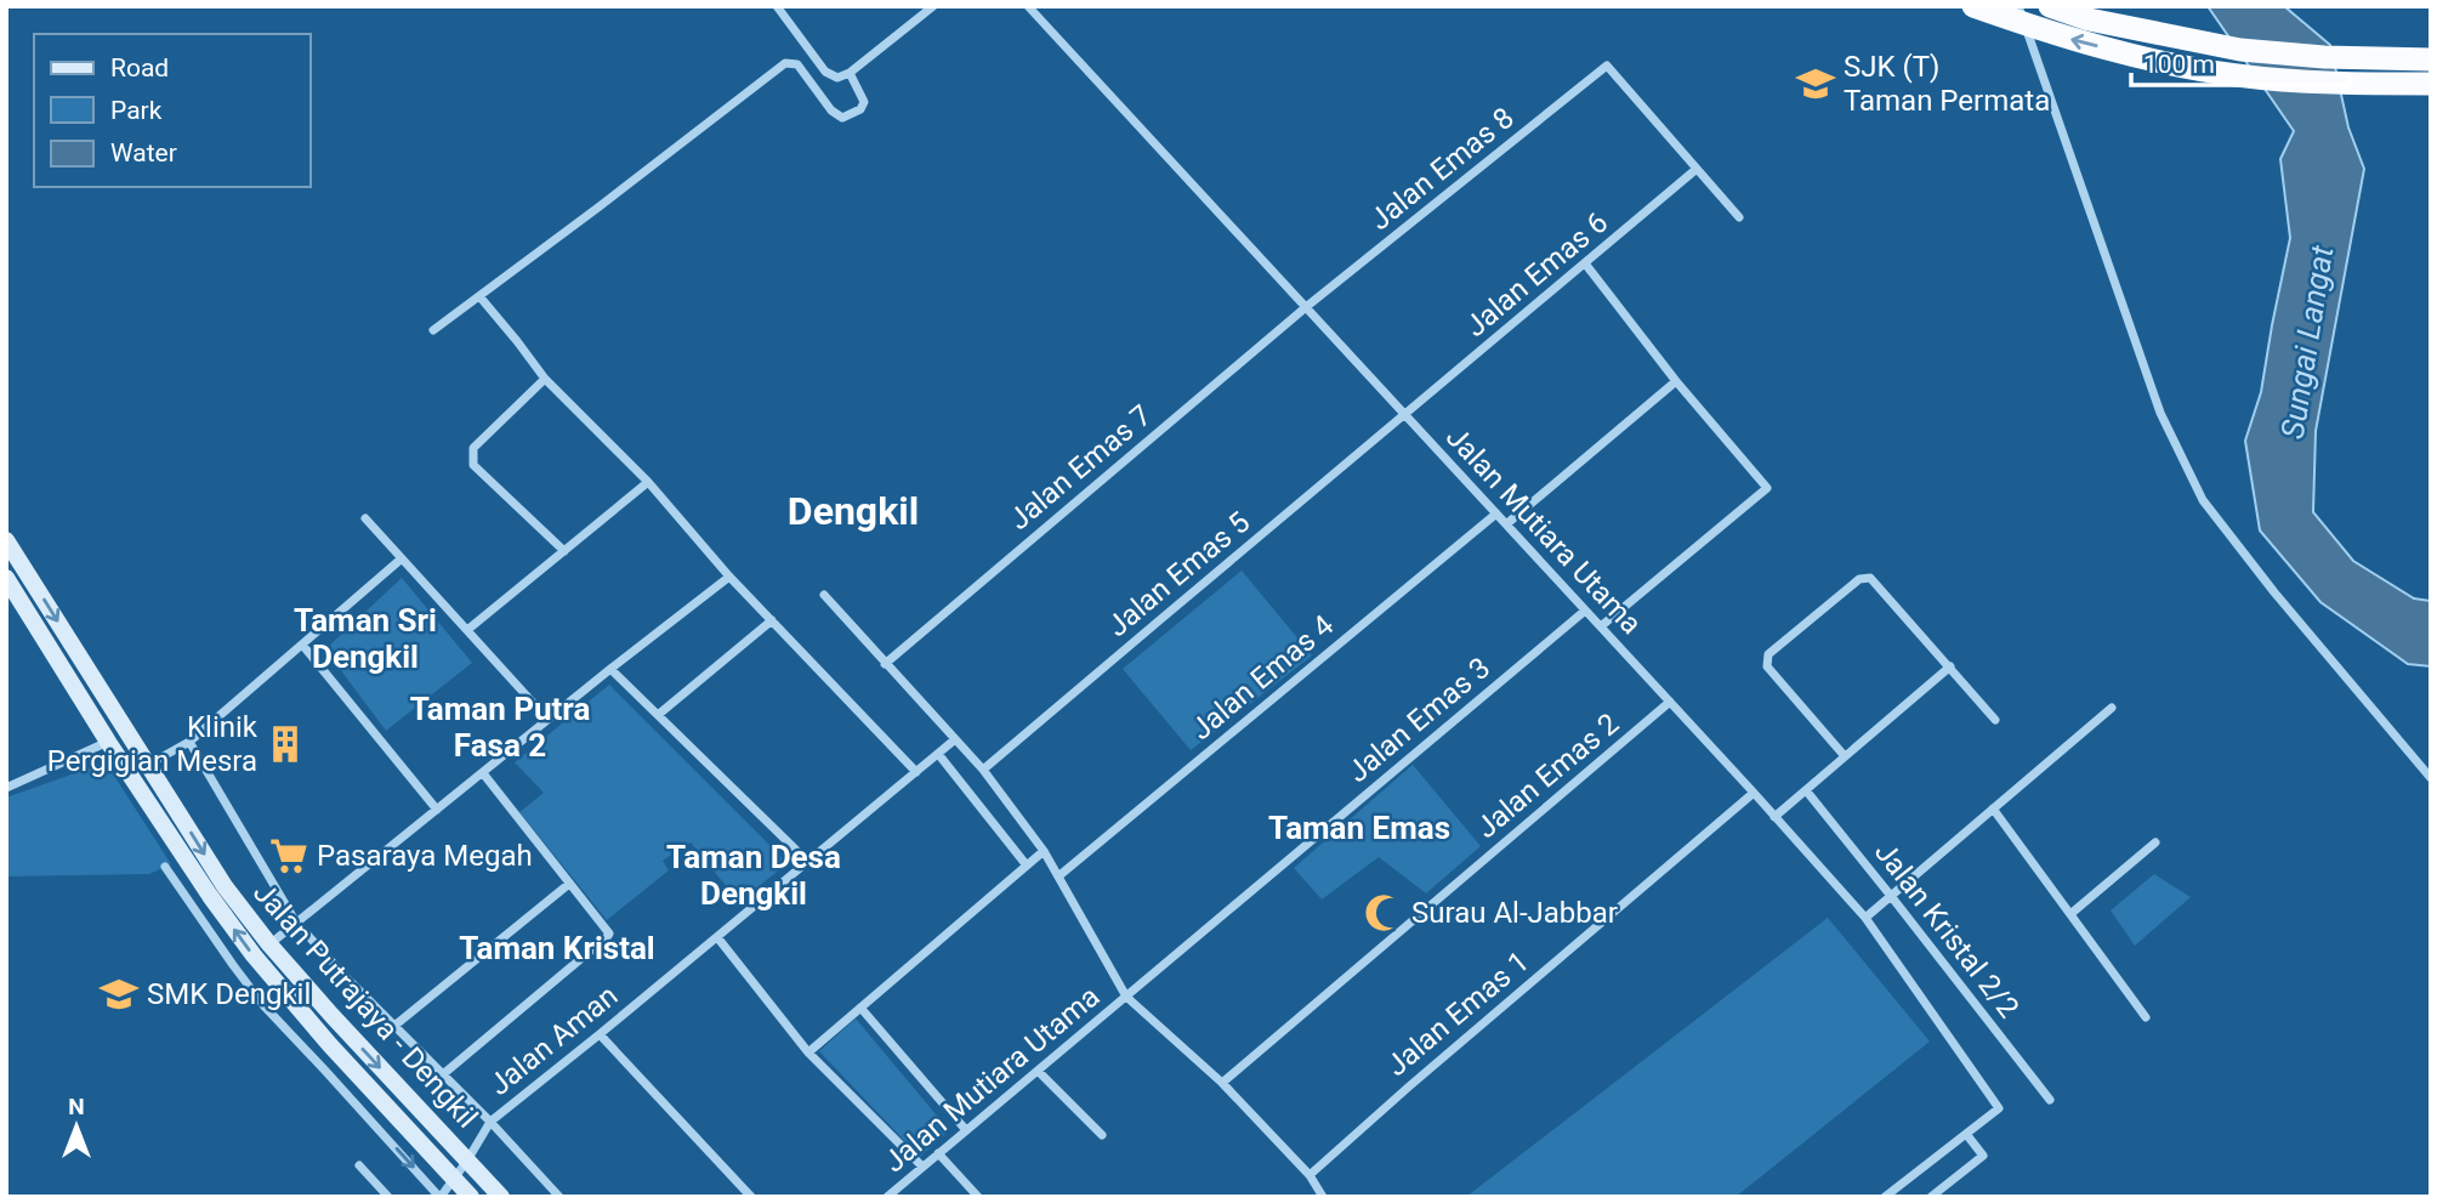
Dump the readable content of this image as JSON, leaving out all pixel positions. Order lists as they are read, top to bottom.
{
  "streets": {
    "main road": ["Jalan Putrajaya - Dengkil"],
    "street": [
      "Jalan Emas 8",
      "Jalan Emas 6",
      "Jalan Emas 7",
      "Jalan Mutiara Utama",
      "Jalan Emas 5",
      "Jalan Emas 4",
      "Jalan Emas 3",
      "Jalan Emas 2",
      "Jalan Kristal 2/2",
      "Jalan Emas 1",
      "Jalan Aman"
    ]
  },
  "crossings": [
    ["Jalan Emas 8", "Jalan Emas 6"],
    ["Jalan Emas 8", "Jalan Emas 7"],
    ["Jalan Emas 8", "Jalan Mutiara Utama"],
    ["Jalan Emas 6", "Jalan Mutiara Utama"],
    ["Jalan Emas 6", "Jalan Emas 5"],
    ["Jalan Emas 7", "Jalan Mutiara Utama"],
    ["Jalan Mutiara Utama", "Jalan Emas 5"],
    ["Jalan Mutiara Utama", "Jalan Emas 4"],
    ["Jalan Mutiara Utama", "Jalan Emas 3"],
    ["Jalan Mutiara Utama", "Jalan Emas 2"],
    ["Jalan Mutiara Utama", "Jalan Emas 1"],
    ["Jalan Putrajaya - Dengkil", "Jalan Aman"]
  ],
  "districts": [
    "Dengkil",
    "Taman Sri Dengkil",
    "Taman Putra Fasa 2",
    "Taman Emas",
    "Taman Desa Dengkil",
    "Taman Kristal"
  ],
  "water": ["Sungai Langat"],
  "places": {
    "school or university": ["SJK (T) Taman Permata", "SMK Dengkil"],
    "building": ["Klinik Pergigian Mesra"],
    "supermarket": ["Pasaraya Megah"],
    "mosque": ["Surau Al-Jabbar"]
  },
  "legend": ["Road", "Park", "Water"],
  "scale_bar": "100 m",
  "north": "top"
}
